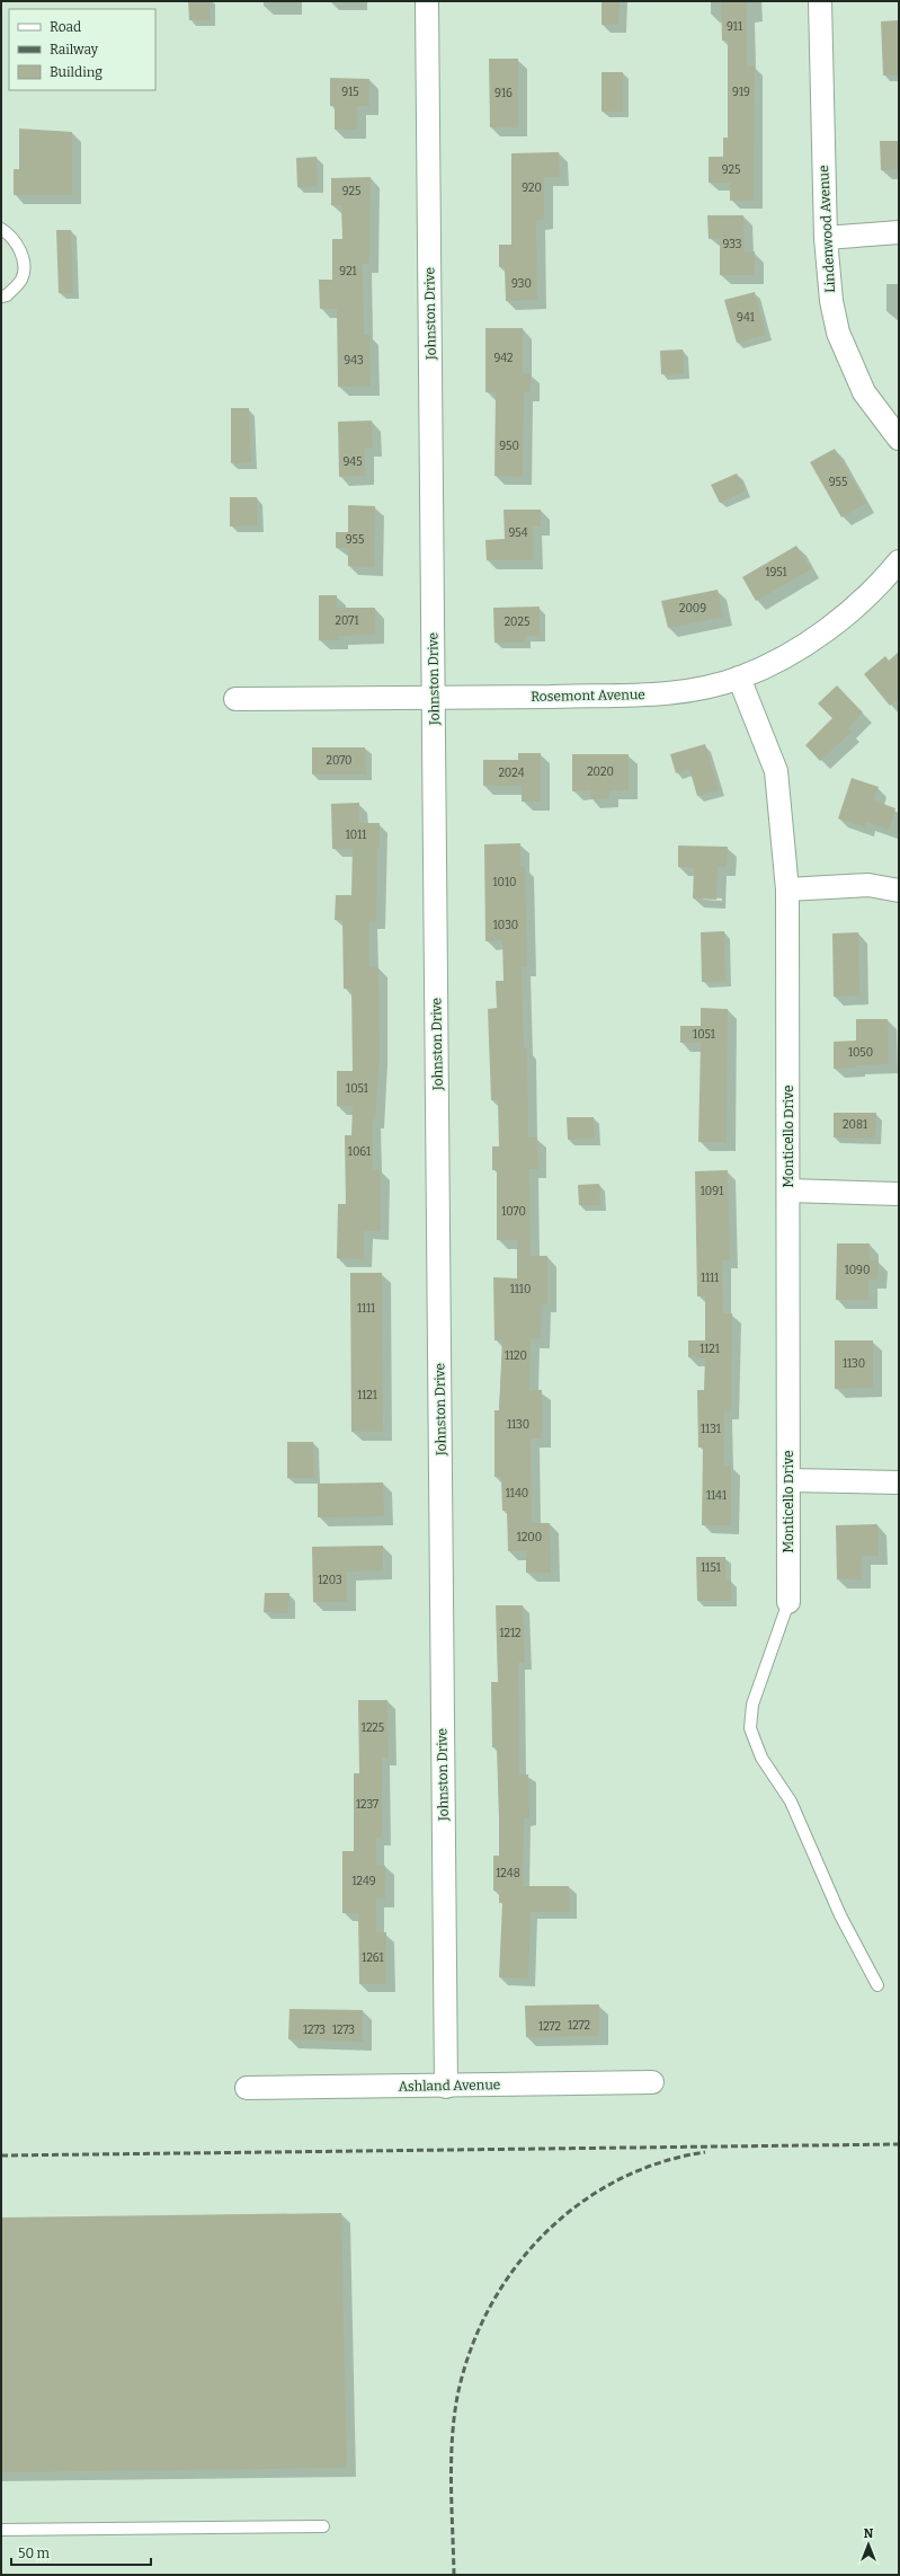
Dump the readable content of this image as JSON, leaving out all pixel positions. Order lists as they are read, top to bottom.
{
  "streets": {
    "street": [
      "Lindenwood Avenue",
      "Johnston Drive",
      "Rosemont Avenue",
      "Monticello Drive",
      "Ashland Avenue"
    ]
  },
  "crossings": [
    ["Johnston Drive", "Rosemont Avenue"],
    ["Johnston Drive", "Ashland Avenue"],
    ["Rosemont Avenue", "Monticello Drive"]
  ],
  "house_numbers": [
    "911",
    "915",
    "919",
    "916",
    "925",
    "920",
    "925",
    "933",
    "921",
    "930",
    "941",
    "942",
    "943",
    "950",
    "945",
    "955",
    "954",
    "955",
    "1951",
    "2009",
    "2071",
    "2025",
    "2070",
    "2020",
    "2024",
    "1011",
    "1010",
    "1030",
    "1051",
    "1050",
    "1051",
    "2081",
    "1061",
    "1091",
    "1070",
    "1090",
    "1111",
    "1110",
    "1111",
    "1121",
    "1120",
    "1130",
    "1121",
    "1130",
    "1131",
    "1140",
    "1141",
    "1200",
    "1151",
    "1203",
    "1212",
    "1225",
    "1237",
    "1248",
    "1249",
    "1261",
    "1272",
    "1272",
    "1273",
    "1273"
  ],
  "legend": ["Road", "Railway", "Building"],
  "scale_bar": "50 m",
  "north": "top"
}
